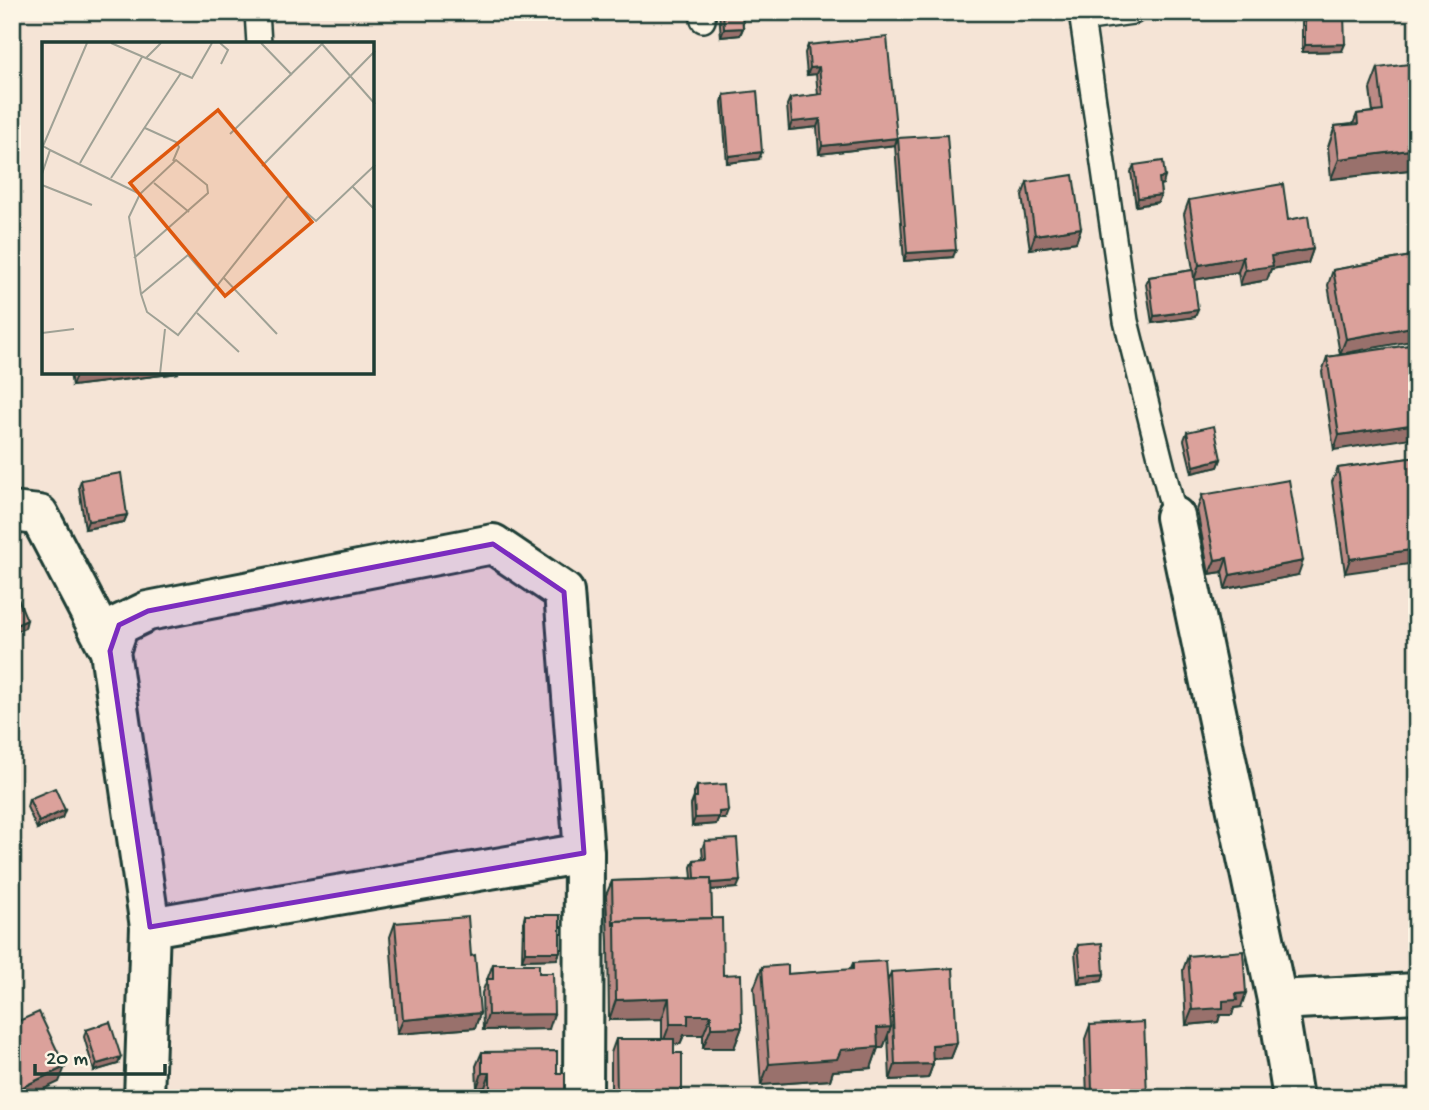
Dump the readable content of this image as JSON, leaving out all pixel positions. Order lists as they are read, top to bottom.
{
  "scale_bar": "20 m"
}
